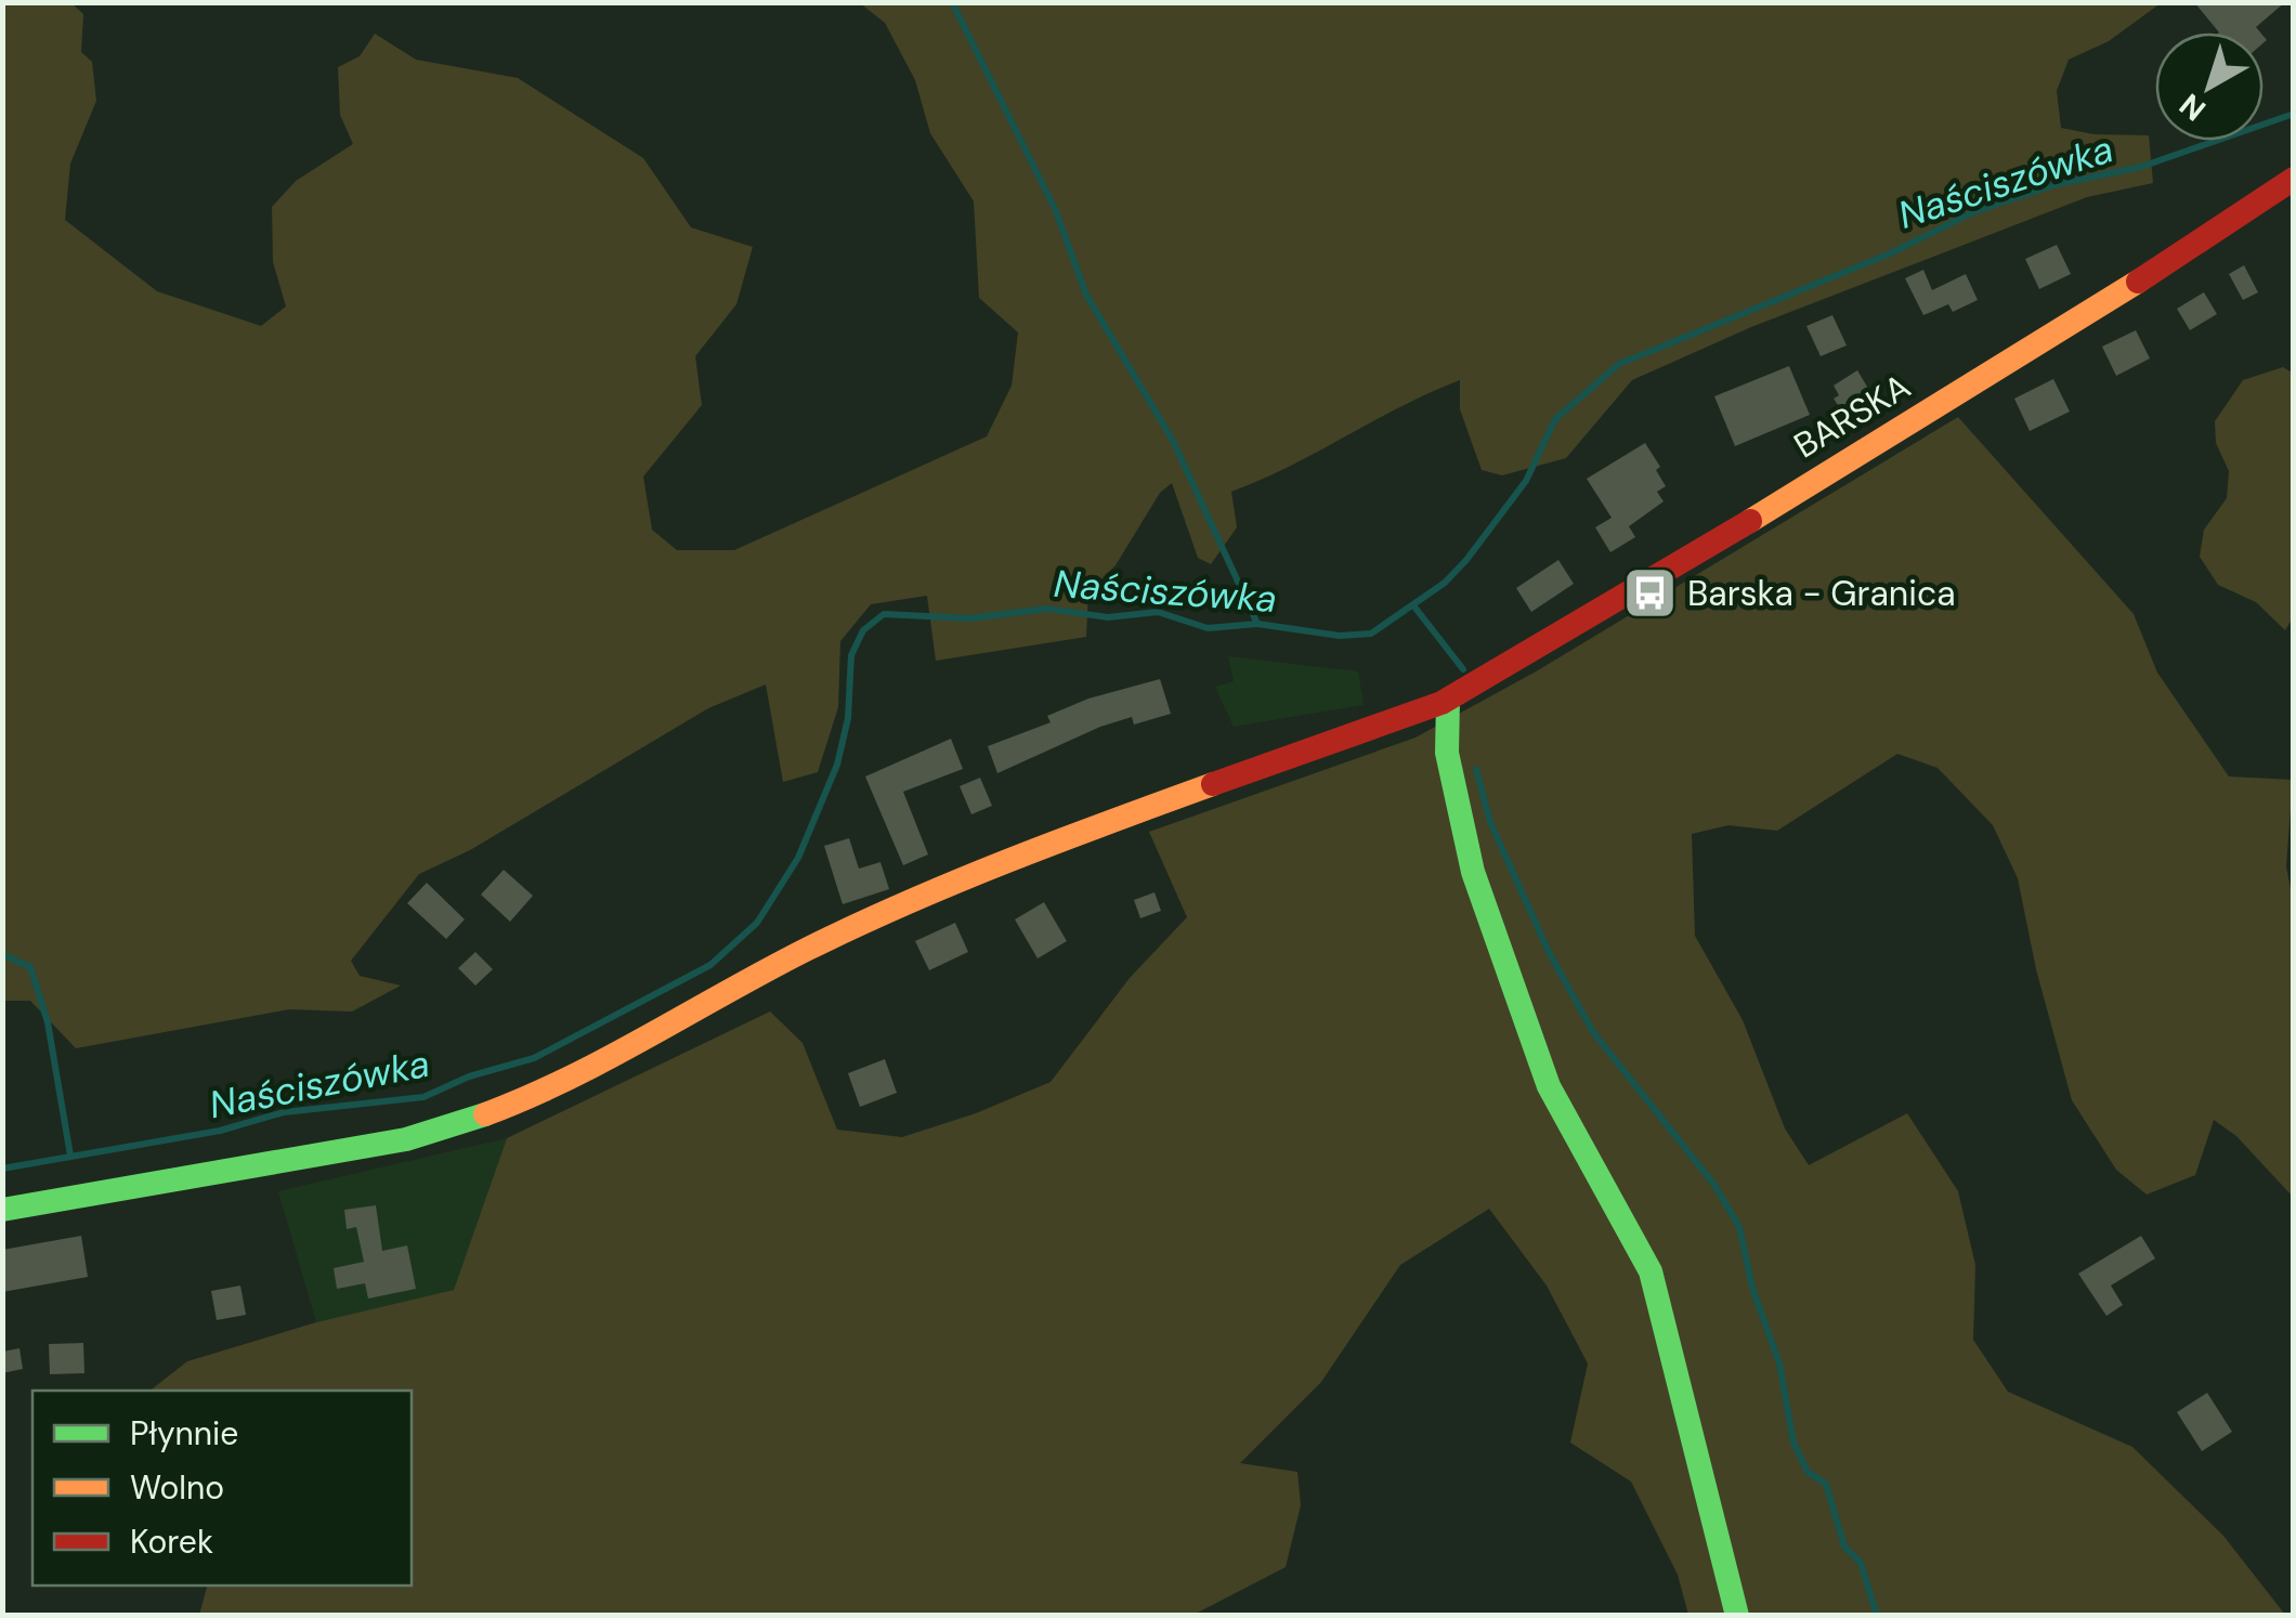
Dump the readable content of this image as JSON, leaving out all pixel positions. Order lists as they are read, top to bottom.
{
  "streets": {
    "street": ["BARSKA"]
  },
  "water": ["Naściszówka"],
  "places": {
    "bus stop": ["Barska - Granica"]
  },
  "legend": ["Płynnie", "Wolno", "Korek"],
  "north": "bottom left"
}
